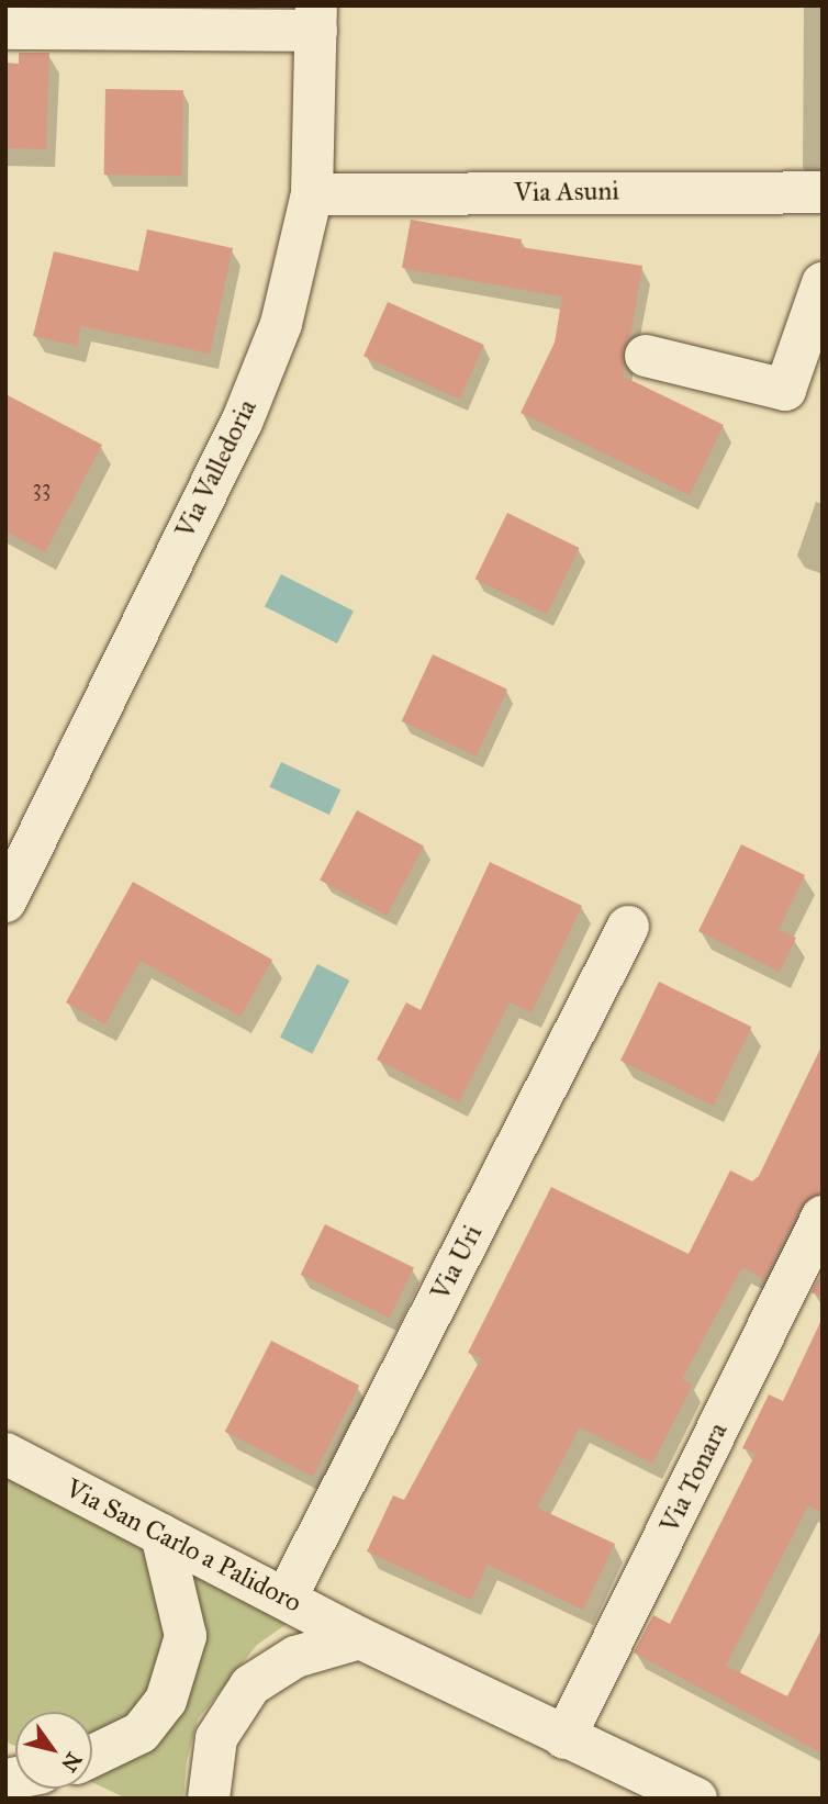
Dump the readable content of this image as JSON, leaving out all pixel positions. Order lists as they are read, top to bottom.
{
  "streets": {
    "street": [
      "Via Asuni",
      "Via Valledoria",
      "Via Uri",
      "Via Tonara",
      "Via San Carlo a Palidoro"
    ]
  },
  "crossings": [
    ["Via Asuni", "Via Valledoria"],
    ["Via Uri", "Via San Carlo a Palidoro"],
    ["Via Tonara", "Via San Carlo a Palidoro"]
  ],
  "house_numbers": ["33"],
  "north": "bottom right"
}
